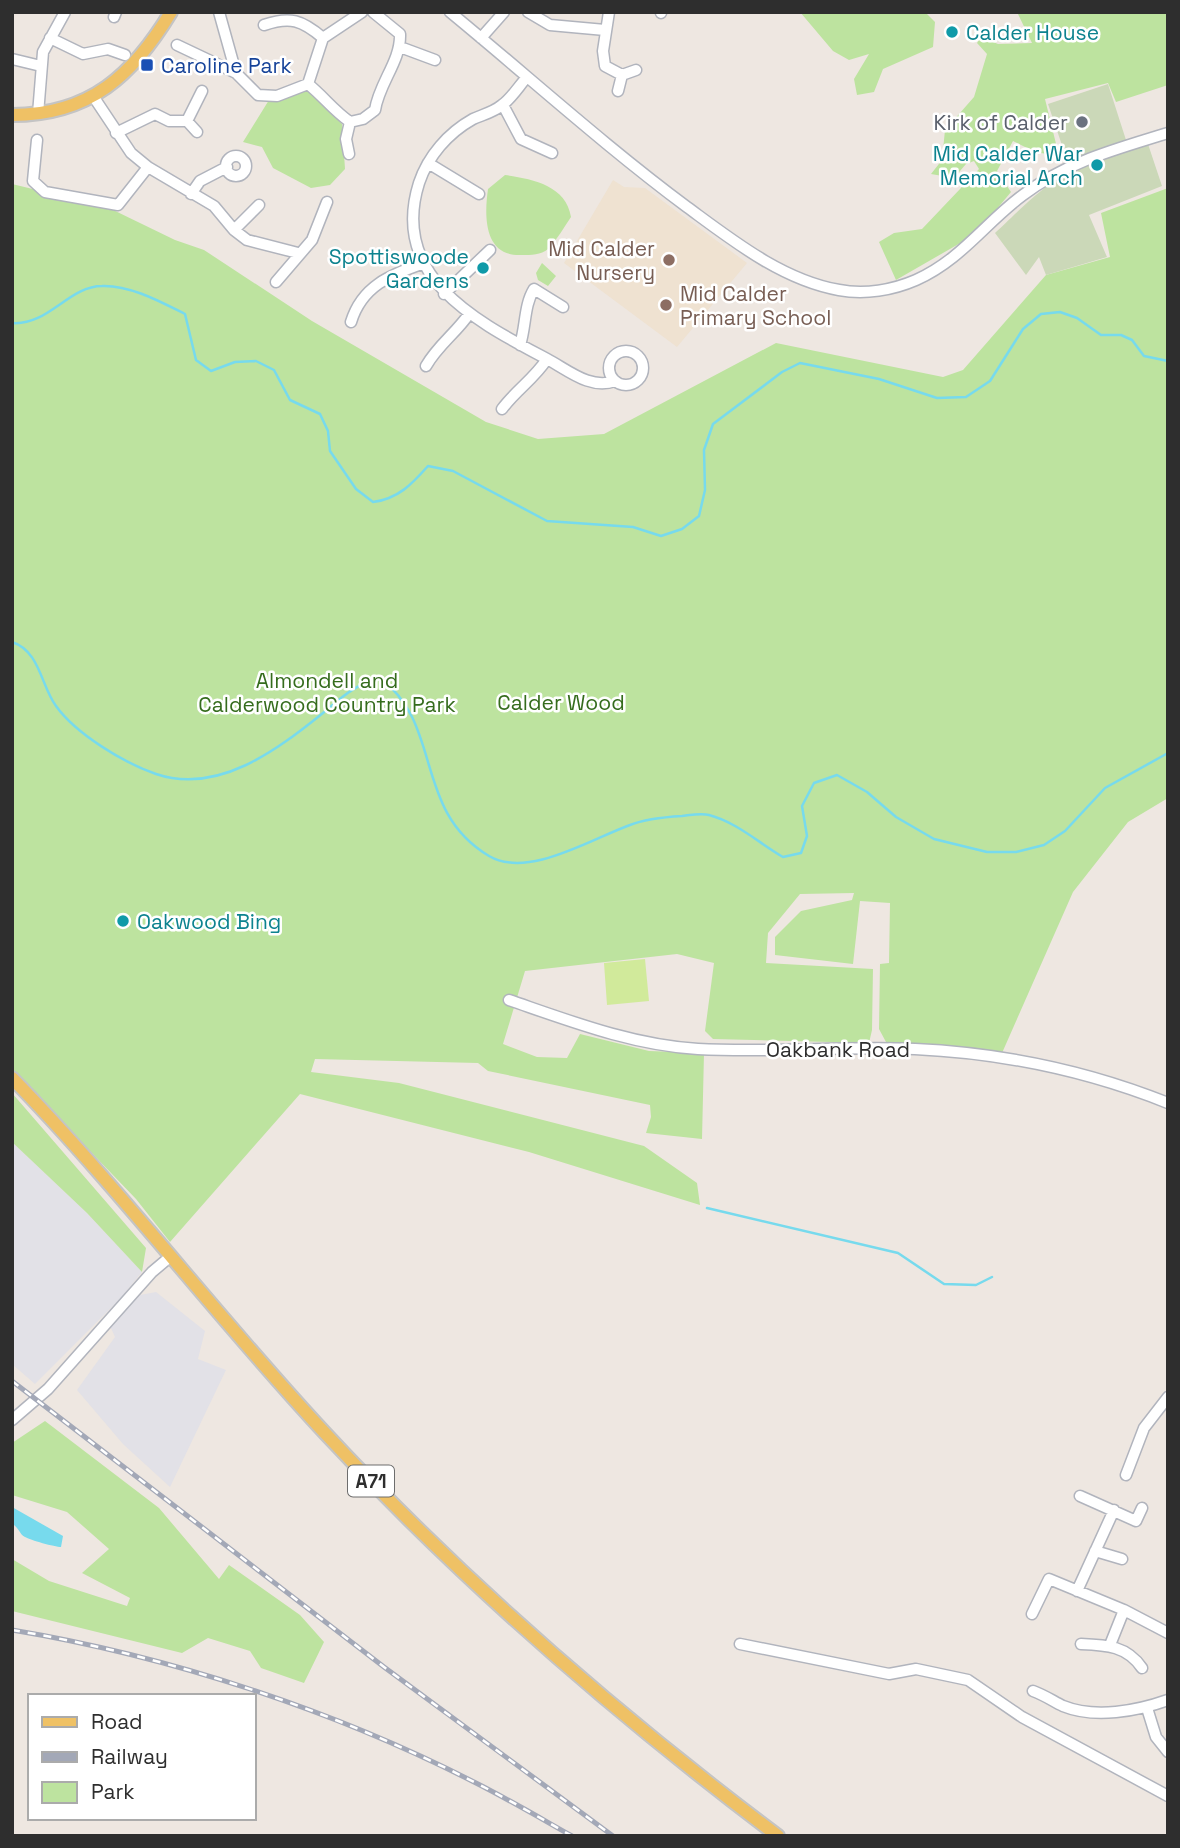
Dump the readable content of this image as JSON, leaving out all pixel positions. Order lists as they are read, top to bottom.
{
  "streets": {
    "main road": ["A71"],
    "street": ["Oakbank Road"]
  },
  "parks": ["Almondell and Calderwood Country Park", "Calder Wood"],
  "places": {
    "other": [
      "Calder House",
      "Kirk of Calder",
      "Mid Calder War Memorial Arch",
      "Mid Calder Nursery",
      "Spottiswoode Gardens",
      "Mid Calder Primary School",
      "Oakwood Bing"
    ],
    "transit": ["Caroline Park"]
  },
  "legend": ["Road", "Railway", "Park"]
}
